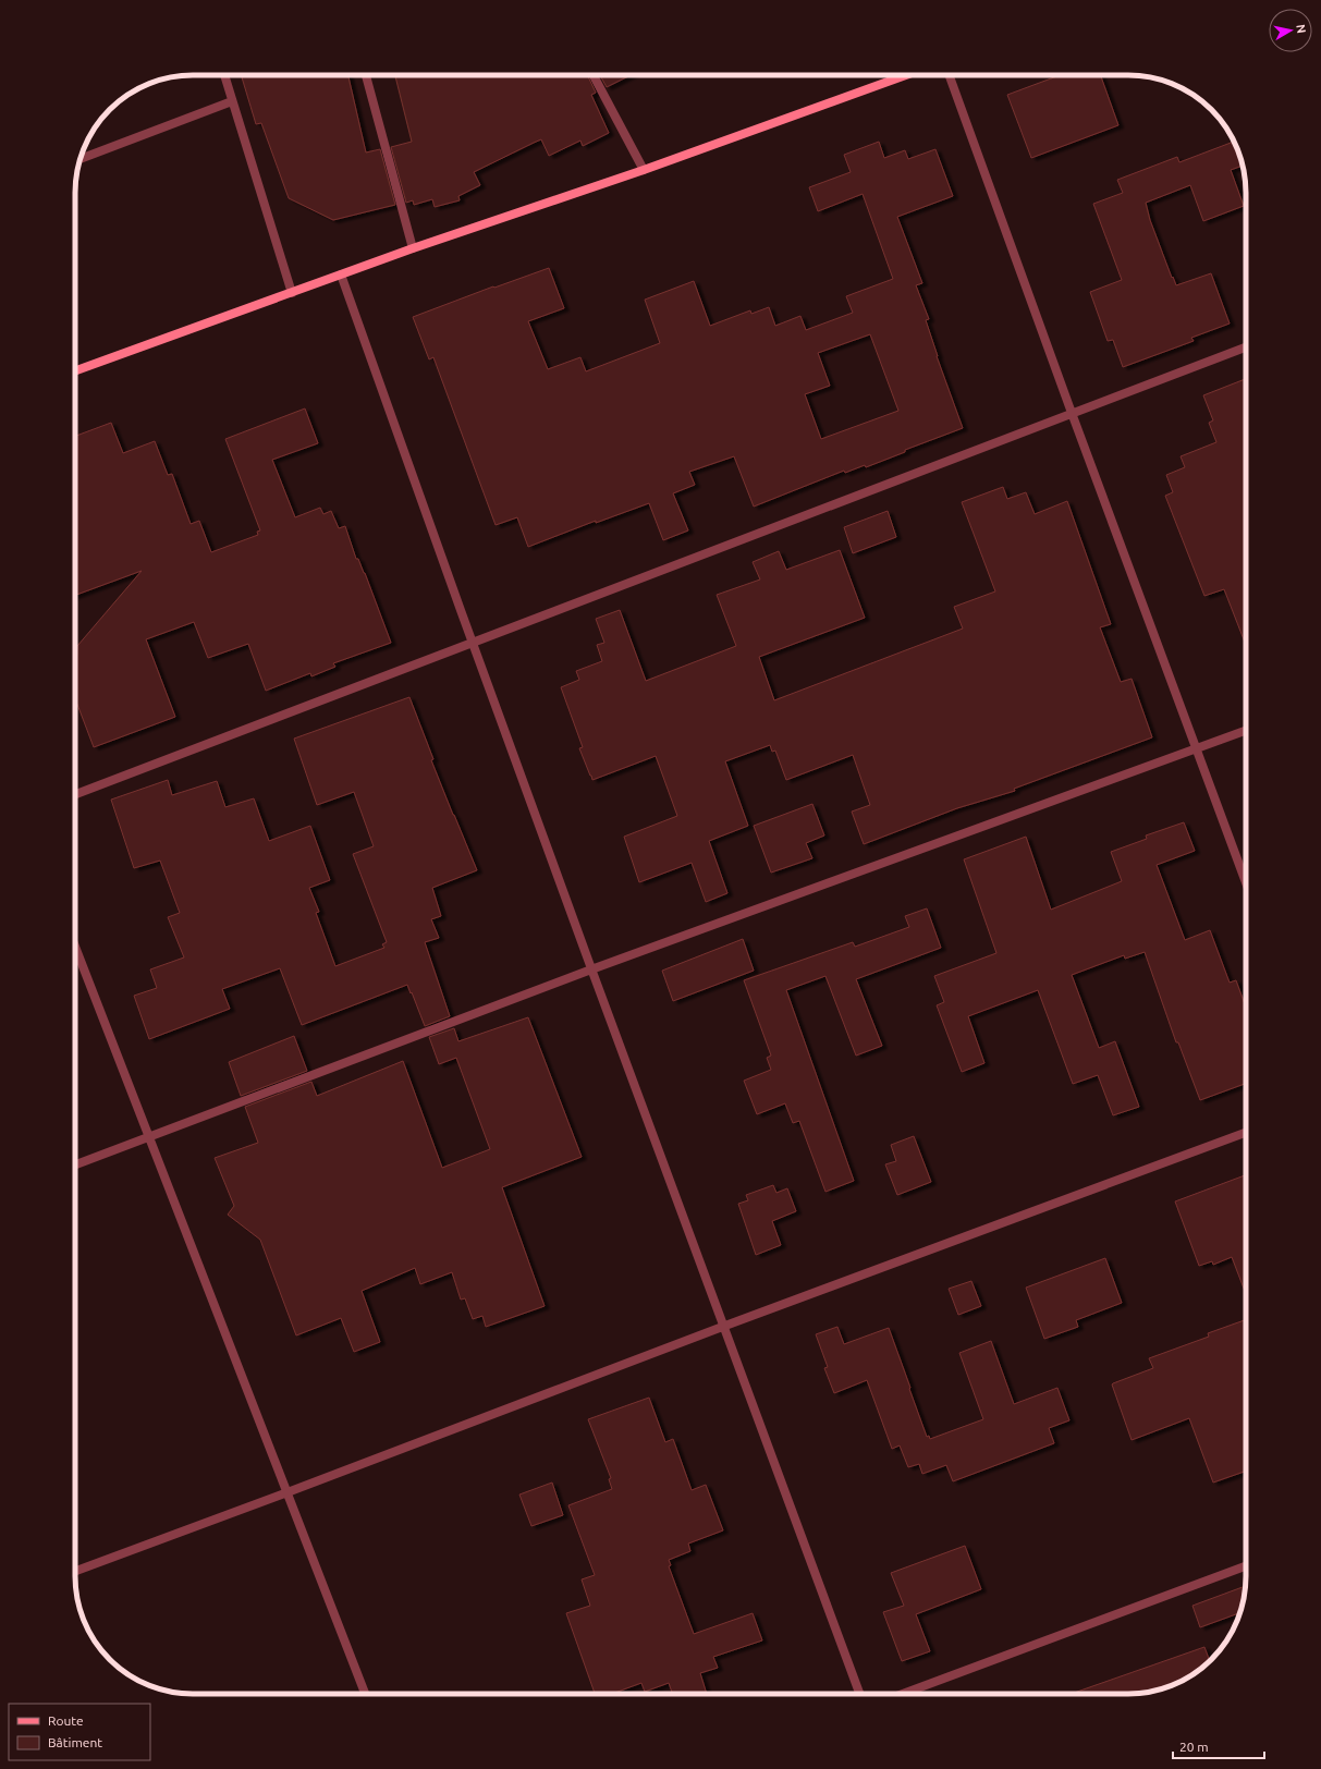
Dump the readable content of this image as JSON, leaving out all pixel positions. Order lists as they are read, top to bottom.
{
  "legend": ["Route", "Bâtiment"],
  "scale_bar": "20 m",
  "north": "right"
}
